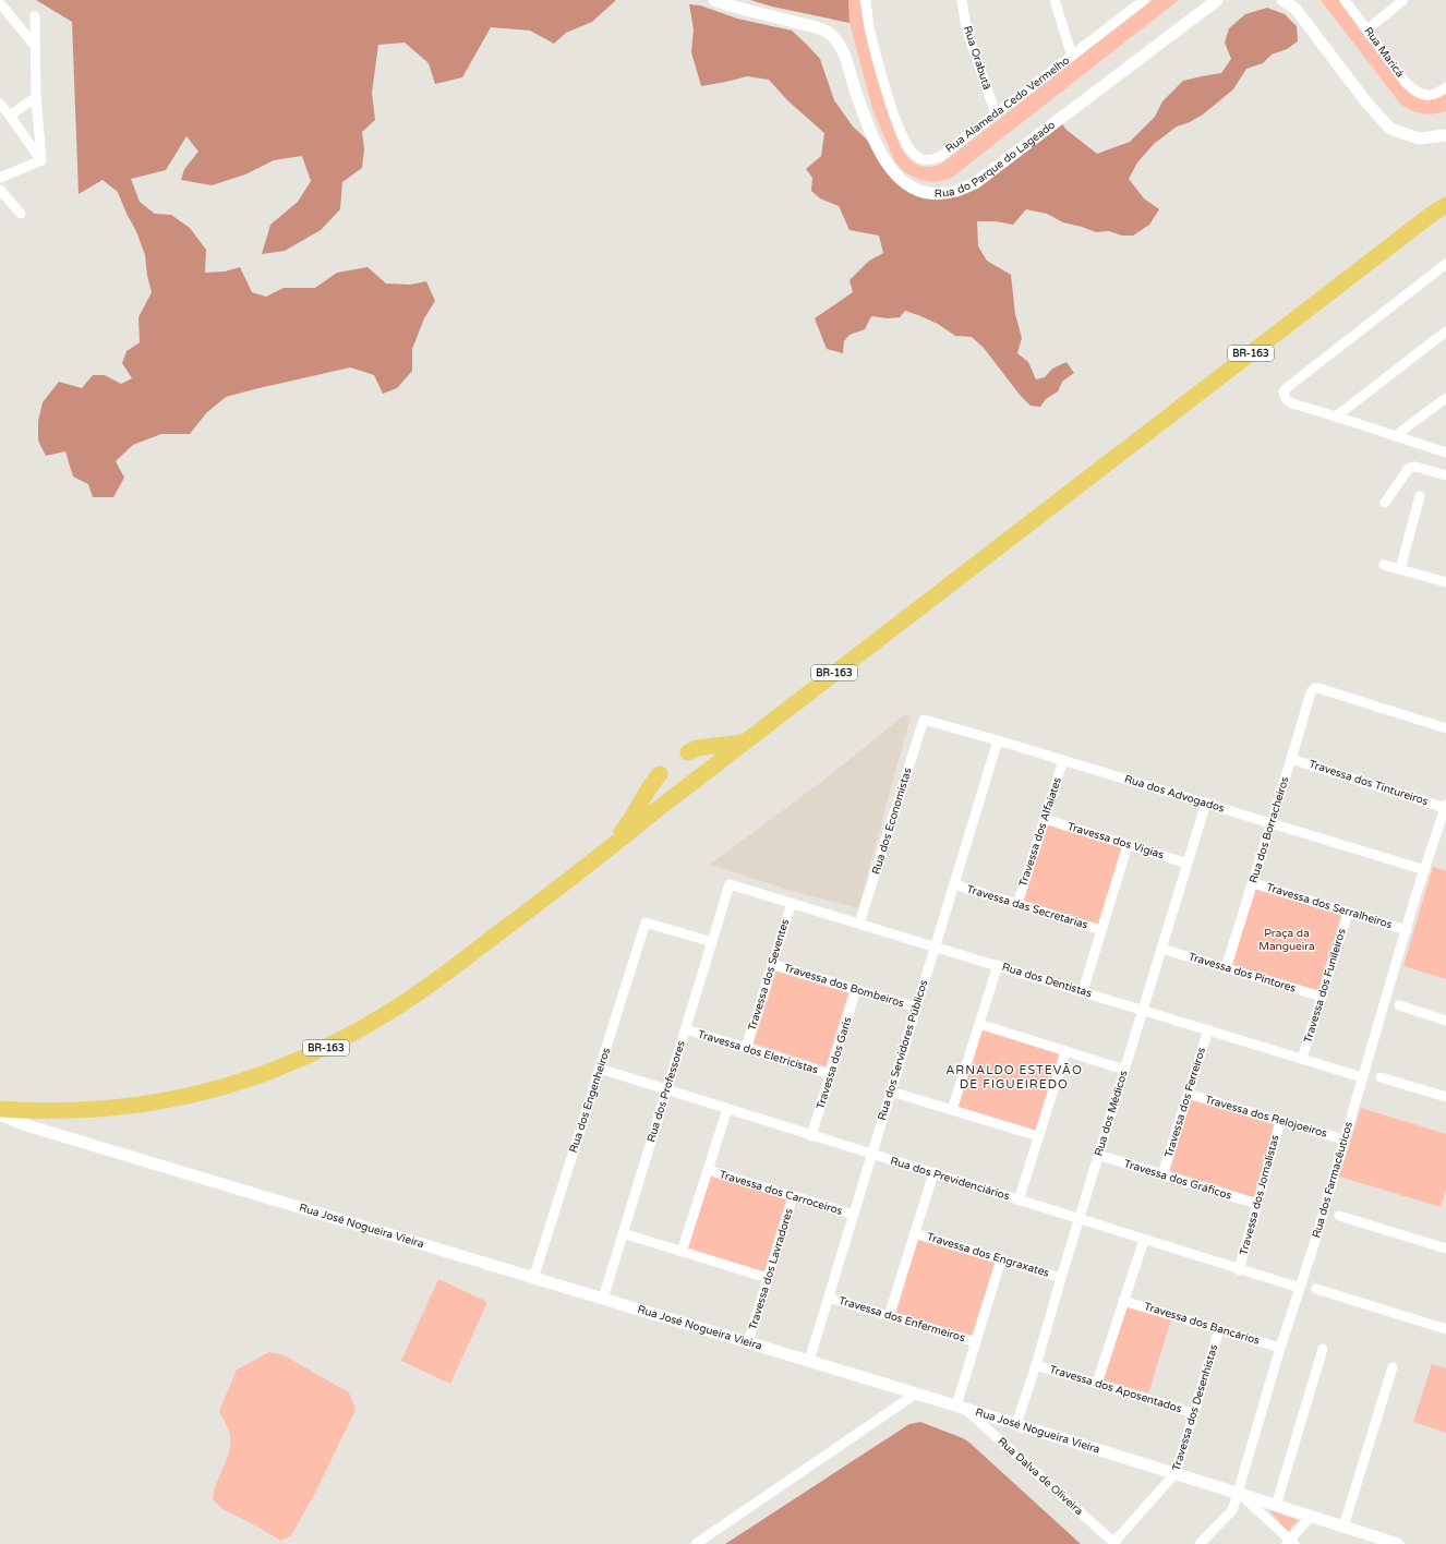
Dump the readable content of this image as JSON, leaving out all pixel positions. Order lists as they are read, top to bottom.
{
  "streets": {
    "highway": ["BR-163"],
    "street": [
      "Rua Maricá",
      "Rua Orabutã",
      "Rua Alameda Cedo Vermelho",
      "Rua do Parque do Lageado",
      "Travessa dos Tintureiros",
      "Rua dos Advogados",
      "Rua dos Economistas",
      "Rua dos Borracheiros",
      "Travessa dos Alfaiates",
      "Travessa dos Vigias",
      "Travessa dos Serralheiros",
      "Travessa das Secretárias",
      "Travessa dos Pintores",
      "Travessa dos Seventes",
      "Rua dos Dentistas",
      "Travessa dos Bombeiros",
      "Travessa dos Funileiros",
      "Rua dos Servidores Públicos",
      "Travessa dos Eletricistas",
      "Travessa dos Garis",
      "Rua dos Professores",
      "Rua dos Engenheiros",
      "Travessa dos Ferreiros",
      "Rua dos Médicos",
      "Travessa dos Relojoeiros",
      "Rua dos Previdenciários",
      "Travessa dos Gráficos",
      "Rua dos Farmacêuticos",
      "Travessa dos Carroceiros",
      "Travessa dos Jornalistas",
      "Rua José Nogueira Vieira",
      "Travessa dos Engraxates",
      "Travessa dos Lavradores",
      "Travessa dos Enfermeiros",
      "Travessa dos Bancários",
      "Travessa dos Aposentados",
      "Travessa dos Desenhistas",
      "Rua Dalva de Oliveira"
    ]
  },
  "crossings": [
    ["Rua Orabutã", "Rua Alameda Cedo Vermelho"],
    ["Travessa dos Tintureiros", "Rua dos Borracheiros"],
    ["Travessa dos Tintureiros", "Rua dos Farmacêuticos"],
    ["Rua dos Advogados", "Rua dos Economistas"],
    ["Rua dos Advogados", "Rua dos Borracheiros"],
    ["Rua dos Advogados", "Travessa dos Alfaiates"],
    ["Rua dos Advogados", "Rua dos Servidores Públicos"],
    ["Rua dos Advogados", "Rua dos Médicos"],
    ["Rua dos Advogados", "Rua dos Farmacêuticos"],
    ["Rua dos Economistas", "Rua dos Dentistas"],
    ["Rua dos Borracheiros", "Travessa dos Serralheiros"],
    ["Rua dos Borracheiros", "Travessa dos Pintores"],
    ["Travessa dos Alfaiates", "Travessa dos Vigias"],
    ["Travessa dos Alfaiates", "Travessa das Secretárias"],
    ["Travessa dos Vigias", "Rua dos Médicos"],
    ["Travessa dos Serralheiros", "Travessa dos Funileiros"],
    ["Travessa dos Serralheiros", "Rua dos Farmacêuticos"],
    ["Travessa das Secretárias", "Rua dos Servidores Públicos"],
    ["Travessa dos Pintores", "Travessa dos Funileiros"],
    ["Travessa dos Pintores", "Rua dos Médicos"],
    ["Travessa dos Seventes", "Rua dos Dentistas"],
    ["Travessa dos Seventes", "Travessa dos Bombeiros"],
    ["Travessa dos Seventes", "Travessa dos Eletricistas"],
    ["Rua dos Dentistas", "Travessa dos Funileiros"],
    ["Rua dos Dentistas", "Rua dos Servidores Públicos"],
    ["Rua dos Dentistas", "Rua dos Professores"],
    ["Rua dos Dentistas", "Travessa dos Ferreiros"],
    ["Rua dos Dentistas", "Rua dos Médicos"],
    ["Rua dos Dentistas", "Rua dos Farmacêuticos"],
    ["Travessa dos Bombeiros", "Rua dos Servidores Públicos"],
    ["Travessa dos Bombeiros", "Travessa dos Garis"],
    ["Rua dos Servidores Públicos", "Rua dos Previdenciários"],
    ["Rua dos Servidores Públicos", "Travessa dos Carroceiros"],
    ["Rua dos Servidores Públicos", "Rua José Nogueira Vieira"],
    ["Rua dos Servidores Públicos", "Travessa dos Enfermeiros"],
    ["Travessa dos Eletricistas", "Travessa dos Garis"],
    ["Travessa dos Eletricistas", "Rua dos Professores"],
    ["Travessa dos Garis", "Rua dos Previdenciários"],
    ["Rua dos Professores", "Rua dos Engenheiros"],
    ["Rua dos Professores", "Rua dos Previdenciários"],
    ["Rua dos Professores", "Rua José Nogueira Vieira"],
    ["Rua dos Engenheiros", "Rua dos Previdenciários"],
    ["Rua dos Engenheiros", "Rua José Nogueira Vieira"],
    ["Travessa dos Ferreiros", "Travessa dos Relojoeiros"],
    ["Travessa dos Ferreiros", "Travessa dos Gráficos"],
    ["Rua dos Médicos", "Rua dos Previdenciários"],
    ["Rua dos Médicos", "Travessa dos Gráficos"],
    ["Rua dos Médicos", "Rua José Nogueira Vieira"],
    ["Rua dos Médicos", "Travessa dos Engraxates"],
    ["Rua dos Médicos", "Travessa dos Aposentados"],
    ["Travessa dos Relojoeiros", "Rua dos Farmacêuticos"],
    ["Travessa dos Relojoeiros", "Travessa dos Jornalistas"],
    ["Rua dos Previdenciários", "Rua dos Farmacêuticos"],
    ["Rua dos Previdenciários", "Travessa dos Jornalistas"],
    ["Travessa dos Gráficos", "Travessa dos Jornalistas"],
    ["Rua dos Farmacêuticos", "Rua José Nogueira Vieira"],
    ["Rua dos Farmacêuticos", "Travessa dos Bancários"],
    ["Travessa dos Carroceiros", "Travessa dos Lavradores"],
    ["Rua José Nogueira Vieira", "Travessa dos Lavradores"],
    ["Rua José Nogueira Vieira", "Travessa dos Desenhistas"],
    ["Rua José Nogueira Vieira", "Rua Dalva de Oliveira"],
    ["Travessa dos Bancários", "Travessa dos Desenhistas"],
    ["Travessa dos Aposentados", "Travessa dos Desenhistas"],
    ["Travessa dos Desenhistas", "Rua Dalva de Oliveira"]
  ],
  "districts": ["ARNALDO ESTEVÃO DE FIGUEIREDO"],
  "parks": ["Praça da Mangueira"]
}
